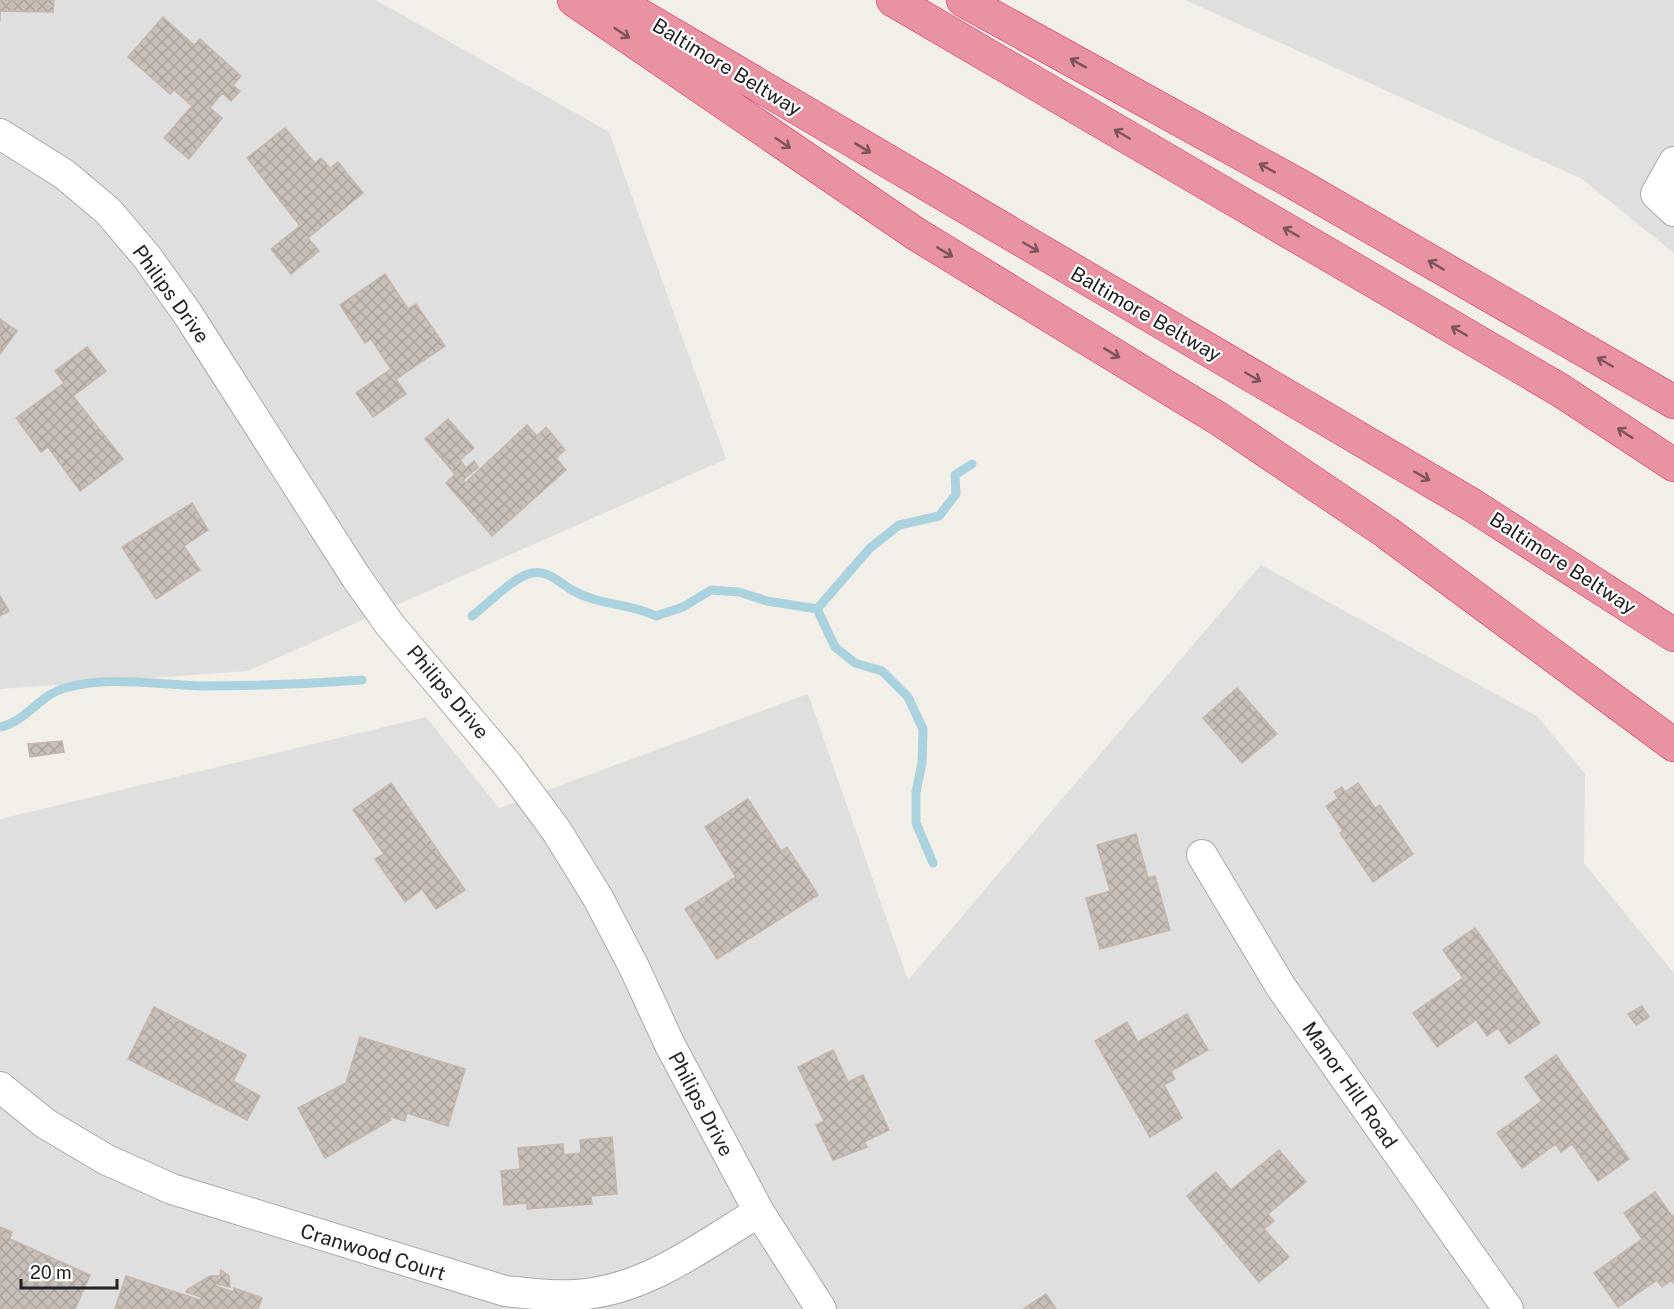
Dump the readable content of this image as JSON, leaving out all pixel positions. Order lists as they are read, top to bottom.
{
  "streets": {
    "highway": ["Baltimore Beltway"],
    "street": ["Philips Drive", "Manor Hill Road", "Cranwood Court"]
  },
  "crossings": [
    ["Philips Drive", "Cranwood Court"]
  ],
  "scale_bar": "20 m"
}
